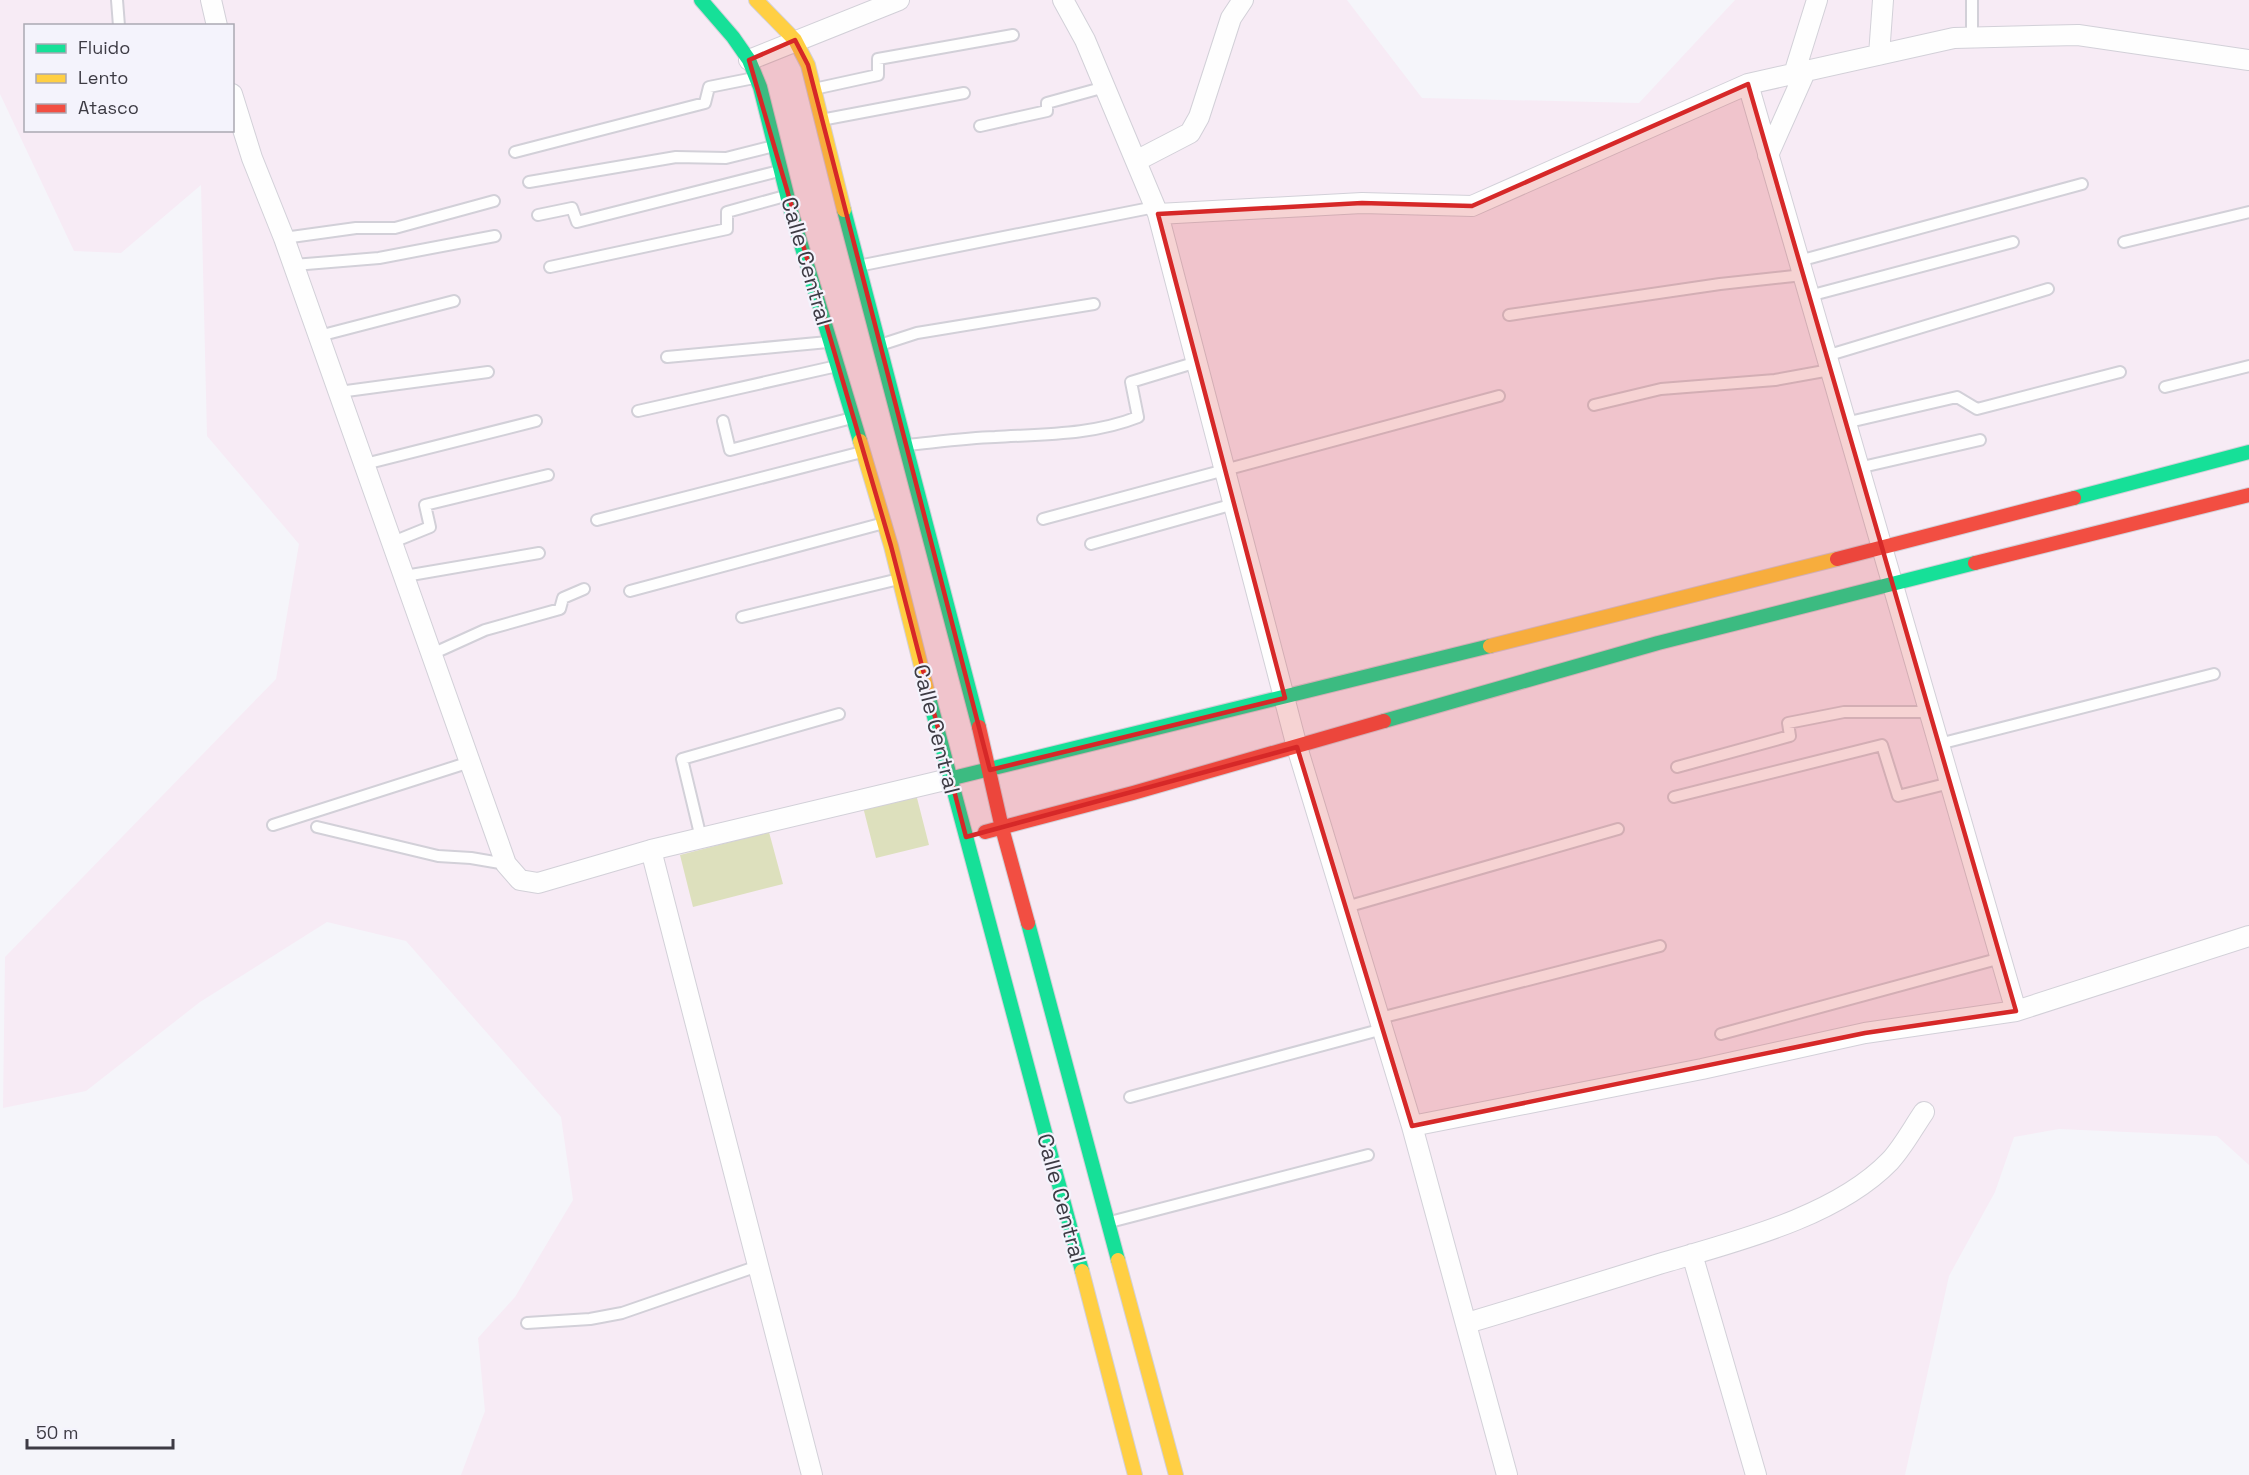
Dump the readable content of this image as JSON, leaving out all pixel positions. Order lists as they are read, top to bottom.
{
  "streets": {
    "street": ["Calle Central"]
  },
  "legend": ["Fluido", "Lento", "Atasco"],
  "scale_bar": "50 m"
}
